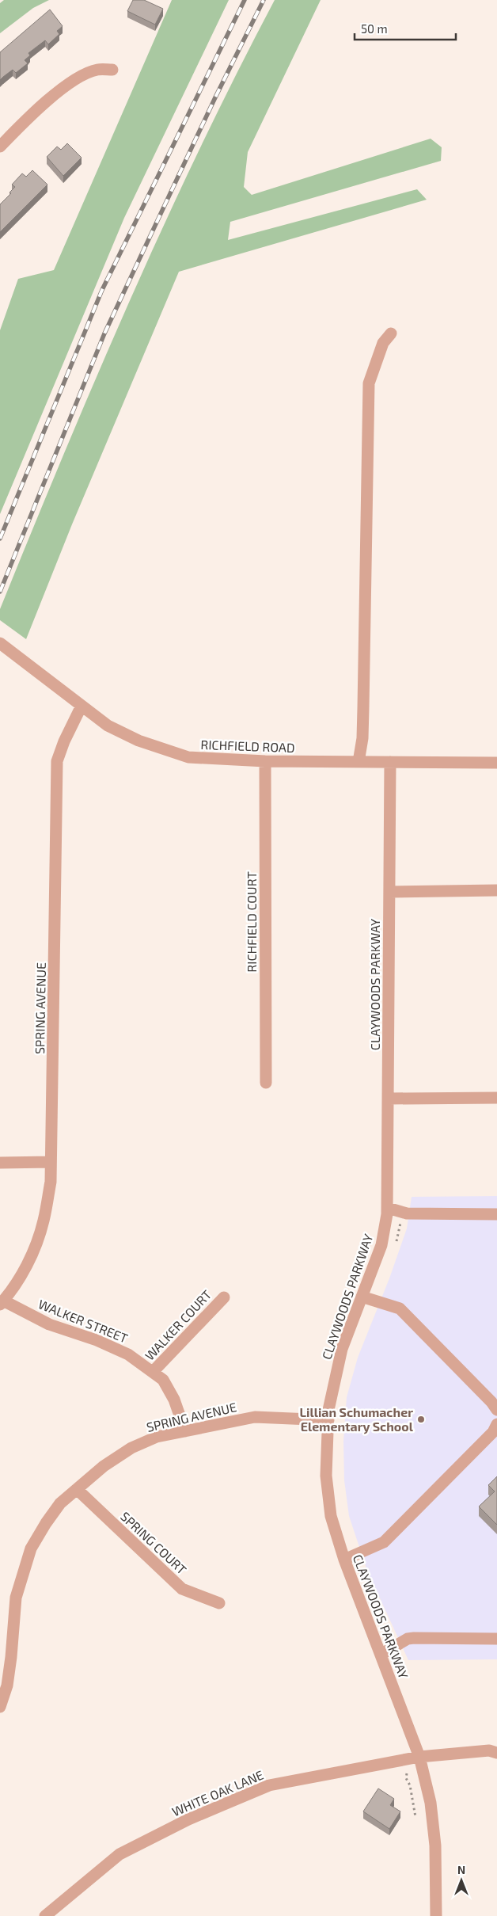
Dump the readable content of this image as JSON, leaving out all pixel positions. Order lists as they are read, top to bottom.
{
  "streets": {
    "street": [
      "RICHFIELD ROAD",
      "RICHFIELD COURT",
      "CLAYWOODS PARKWAY",
      "SPRING AVENUE",
      "WALKER STREET",
      "WALKER COURT",
      "SPRING COURT",
      "WHITE OAK LANE"
    ]
  },
  "crossings": [
    ["RICHFIELD ROAD", "RICHFIELD COURT"],
    ["RICHFIELD ROAD", "CLAYWOODS PARKWAY"],
    ["RICHFIELD ROAD", "SPRING AVENUE"],
    ["CLAYWOODS PARKWAY", "SPRING AVENUE"],
    ["CLAYWOODS PARKWAY", "WHITE OAK LANE"],
    ["SPRING AVENUE", "WALKER STREET"],
    ["SPRING AVENUE", "SPRING COURT"],
    ["WALKER STREET", "WALKER COURT"]
  ],
  "places": ["Lillian Schumacher Elementary School"],
  "scale_bar": "50 m",
  "north": "top"
}
